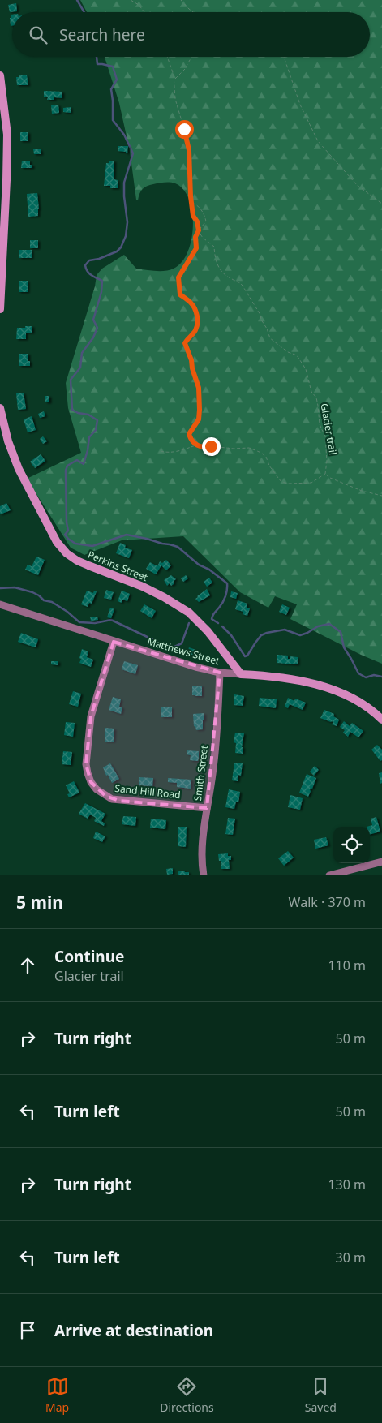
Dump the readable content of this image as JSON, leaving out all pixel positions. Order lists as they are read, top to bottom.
{
  "streets": {
    "street": [
      "Perkins Street",
      "Matthews Street",
      "Smith Street",
      "Sand Hill Road"
    ],
    "path": ["Glacier trail"]
  },
  "crossings": [
    ["Perkins Street", "Matthews Street"],
    ["Matthews Street", "Smith Street"],
    ["Matthews Street", "Sand Hill Road"],
    ["Smith Street", "Sand Hill Road"]
  ],
  "page": {
    "search": "Search here",
    "heading": ["5 min", "Walk · 370 m"],
    "list": [
      ["Continue", "Glacier trail", "110 m"],
      ["Turn right", "50 m"],
      ["Turn left", "50 m"],
      ["Turn right", "130 m"],
      ["Turn left", "30 m"],
      "Arrive at destination"
    ],
    "nav": ["Map", "Directions", "Saved"]
  }
}
